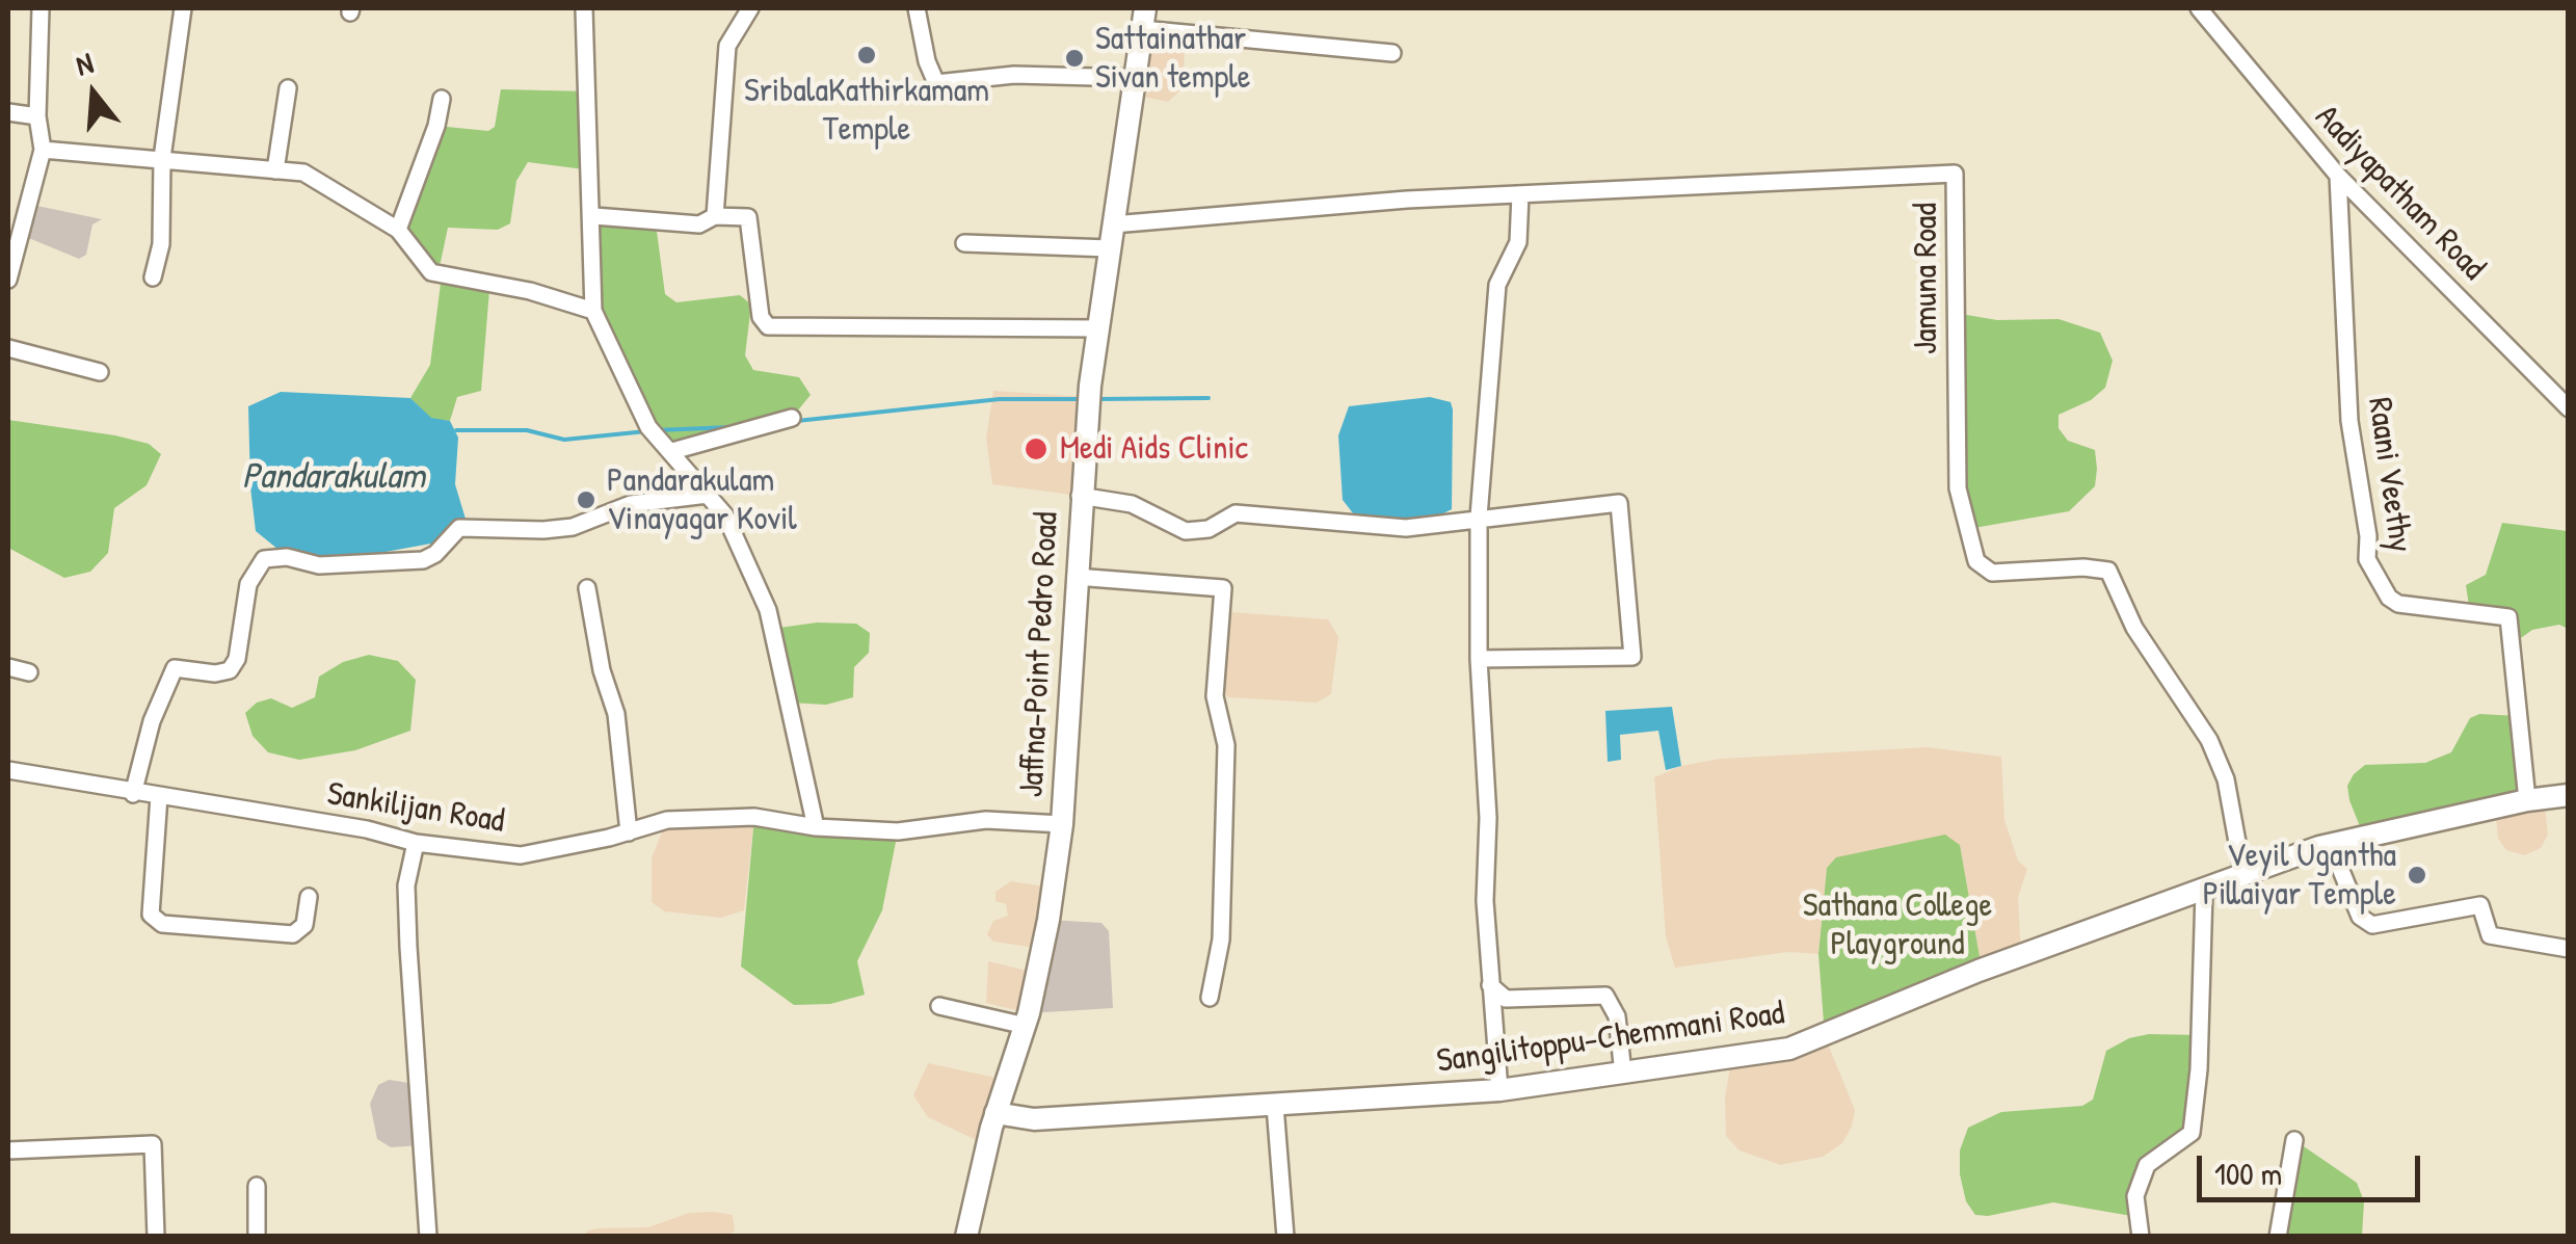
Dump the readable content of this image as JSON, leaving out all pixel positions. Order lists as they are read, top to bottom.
{
  "streets": {
    "main road": ["Jaffna-Point Pedro Road", "Sangilitoppu-Chemmani Road"],
    "street": [
      "Aadiyapatham Road",
      "Jamuna Road",
      "Raani Veethy",
      "Sankilijan Road"
    ]
  },
  "crossings": [
    ["Aadiyapatham Road", "Raani Veethy"],
    ["Jamuna Road", "Jaffna-Point Pedro Road"],
    ["Jamuna Road", "Sangilitoppu-Chemmani Road"],
    ["Raani Veethy", "Sangilitoppu-Chemmani Road"],
    ["Jaffna-Point Pedro Road", "Sankilijan Road"],
    ["Jaffna-Point Pedro Road", "Sangilitoppu-Chemmani Road"]
  ],
  "water": ["Pandarakulam"],
  "parks": ["Sathana College Playground"],
  "places": [
    "SribalaKathirkamam Temple",
    "Sattainathar Sivan temple",
    "Medi Aids Clinic",
    "Pandarakulam Vinayagar Kovil",
    "Veyil Ugantha Pillaiyar Temple"
  ],
  "scale_bar": "100 m",
  "north": "top"
}
